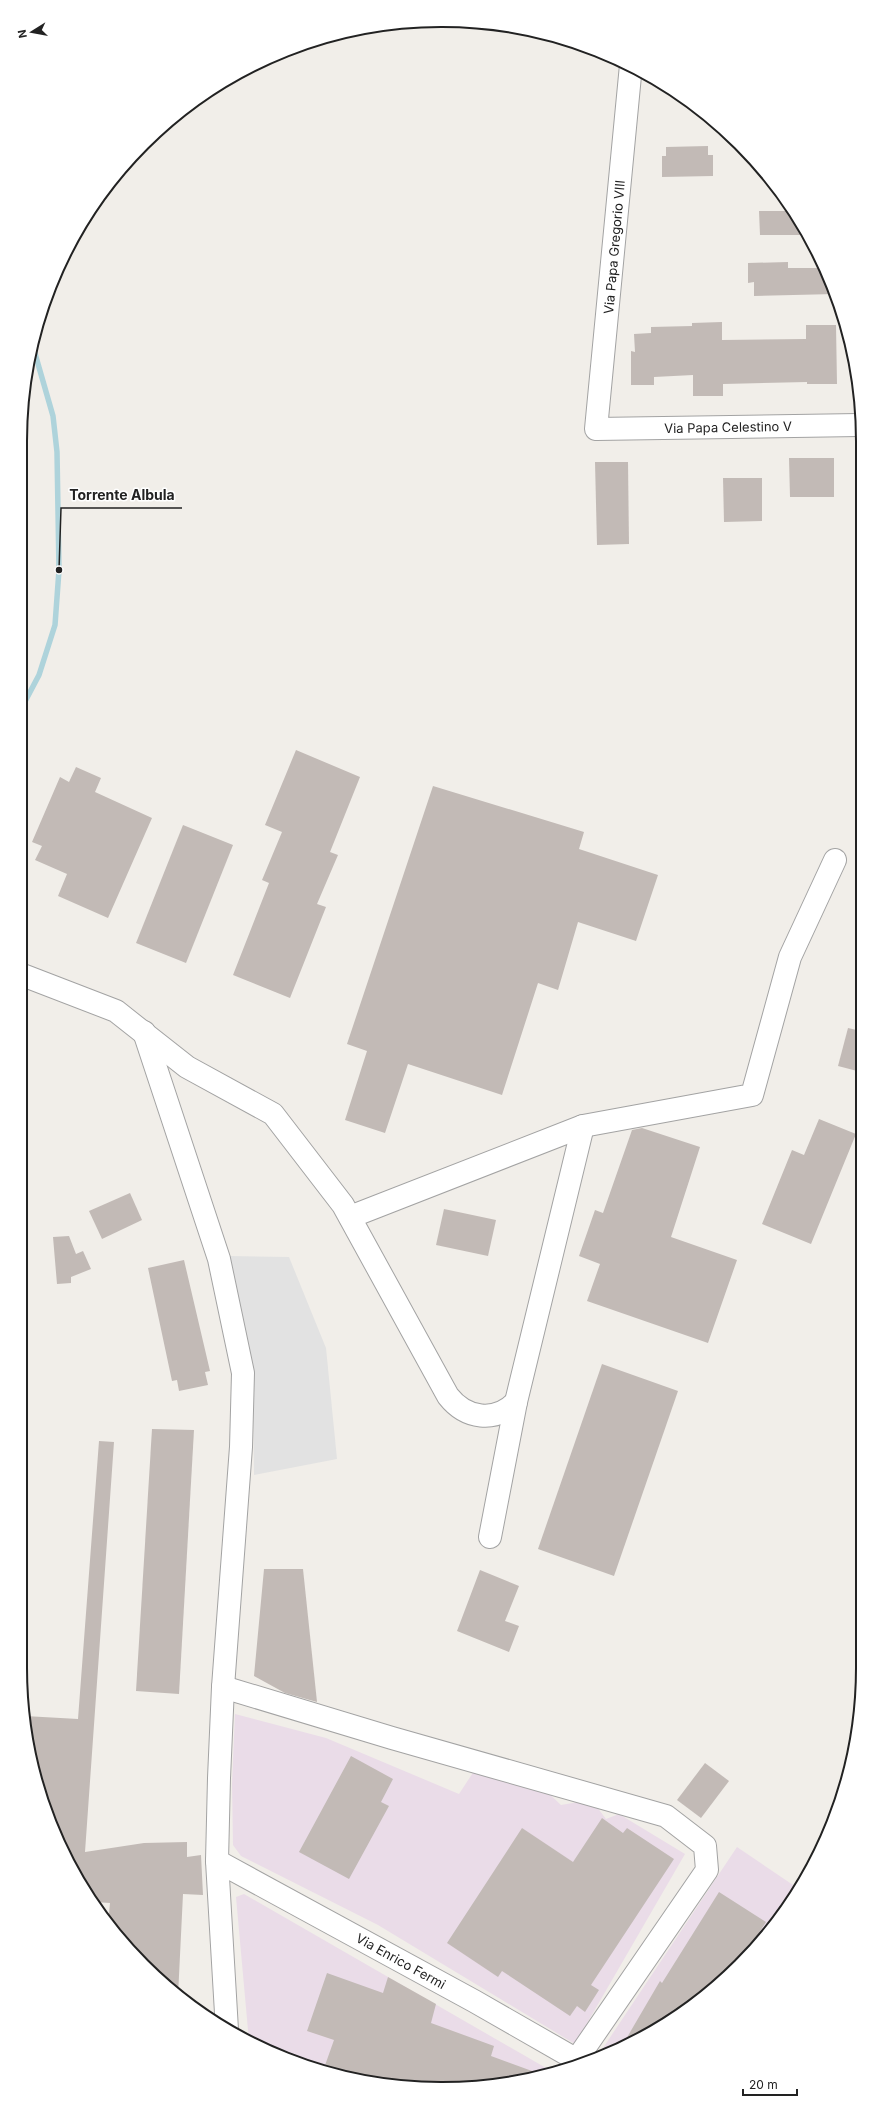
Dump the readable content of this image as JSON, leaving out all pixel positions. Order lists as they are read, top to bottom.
{
  "streets": {
    "street": ["Via Papa Gregorio VIII", "Via Papa Celestino V", "Via Enrico Fermi"]
  },
  "crossings": [
    ["Via Papa Gregorio VIII", "Via Papa Celestino V"]
  ],
  "places": ["Torrente Albula"],
  "scale_bar": "20 m",
  "north": "left"
}
